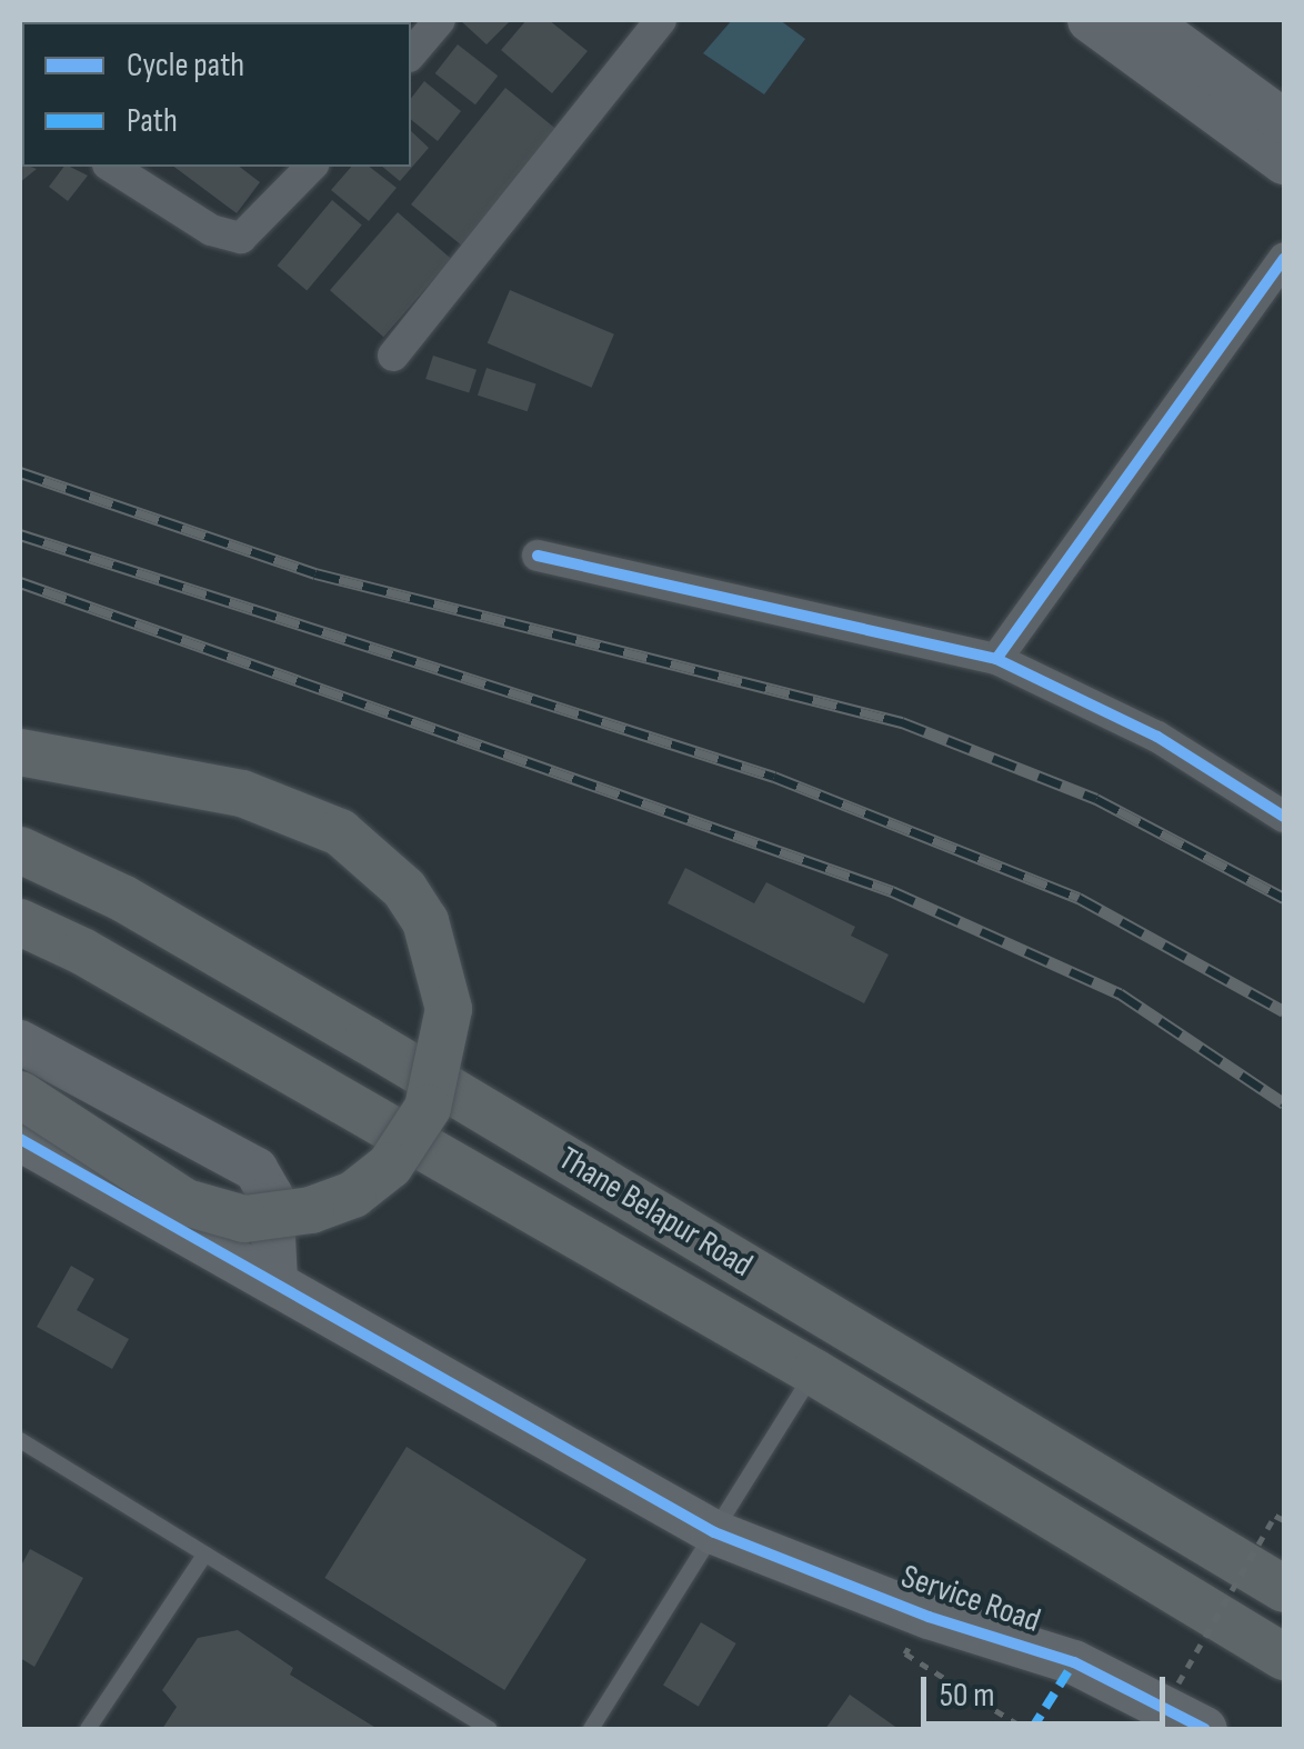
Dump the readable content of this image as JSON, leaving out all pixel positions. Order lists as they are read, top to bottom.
{
  "streets": {
    "main road": ["Thane Belapur Road"],
    "street": ["Service Road"]
  },
  "legend": ["Cycle path", "Path"],
  "scale_bar": "50 m"
}
